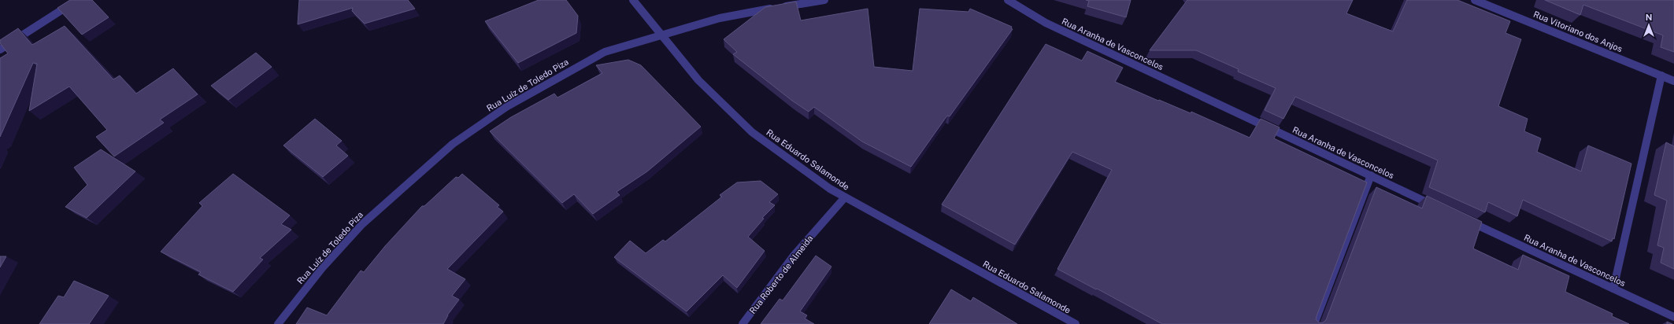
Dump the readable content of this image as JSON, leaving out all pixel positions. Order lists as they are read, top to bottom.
{
  "streets": {
    "street": [
      "Rua Vitoriano dos Anjos",
      "Rua Aranha de Vasconcelos",
      "Rua Luíz de Toledo Piza",
      "Rua Eduardo Salamonde",
      "Rua Roberto de Almeida"
    ]
  },
  "crossings": [
    ["Rua Luíz de Toledo Piza", "Rua Eduardo Salamonde"],
    ["Rua Eduardo Salamonde", "Rua Roberto de Almeida"]
  ],
  "north": "top"
}
